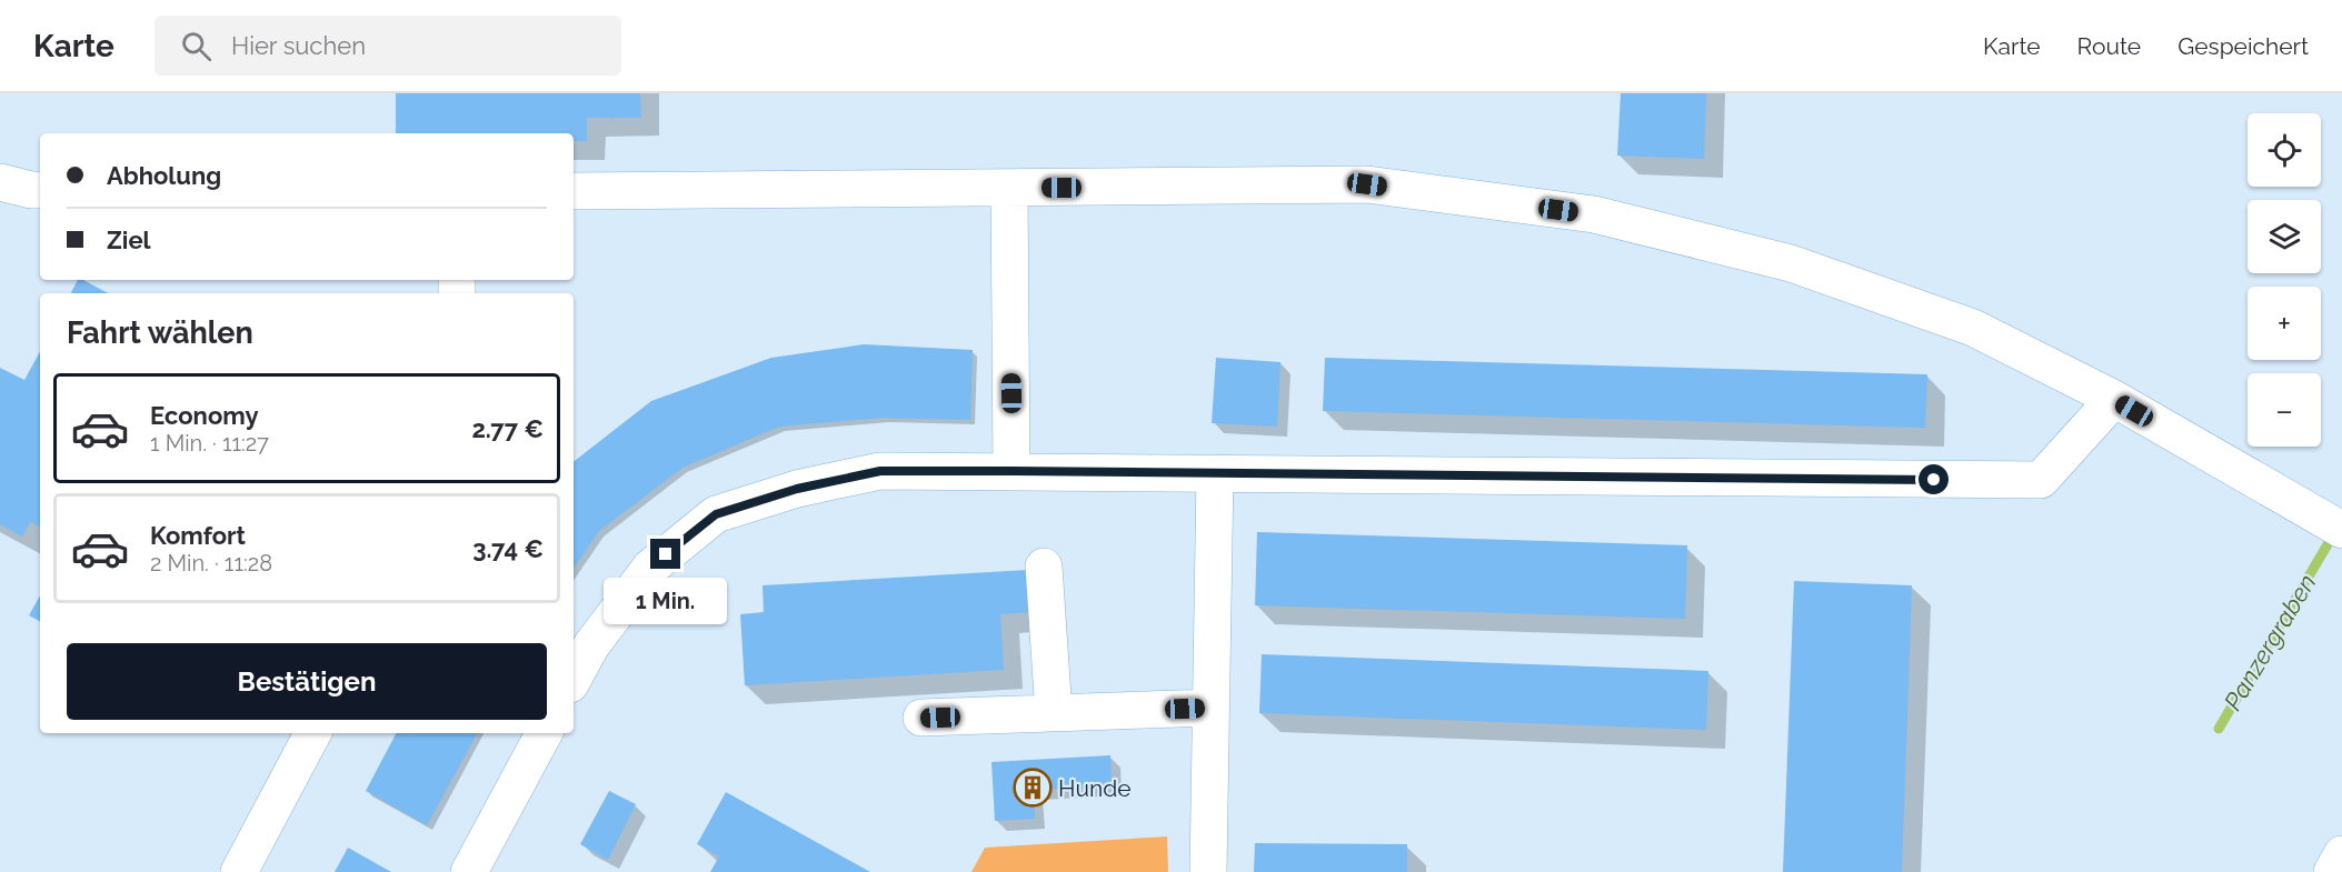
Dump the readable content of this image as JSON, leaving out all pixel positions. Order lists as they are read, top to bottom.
{
  "water": ["Panzergraben"],
  "places": {
    "building": ["Hunde"]
  },
  "page": {
    "header": "Karte",
    "search": "Hier suchen",
    "nav": ["Karte", "Route", "Gespeichert"],
    "map_buttons": ["+", "−"],
    "banner": ["Abholung", "Ziel"],
    "heading": "Fahrt wählen",
    "list": [
      {
        "name": "Economy",
        "note": "1 Min. · 11:27",
        "value": "2.77 €"
      },
      {
        "name": "Komfort",
        "note": "2 Min. · 11:28",
        "value": "3.74 €"
      }
    ],
    "bubble": "1 Min.",
    "buttons": "Bestätigen"
  }
}
